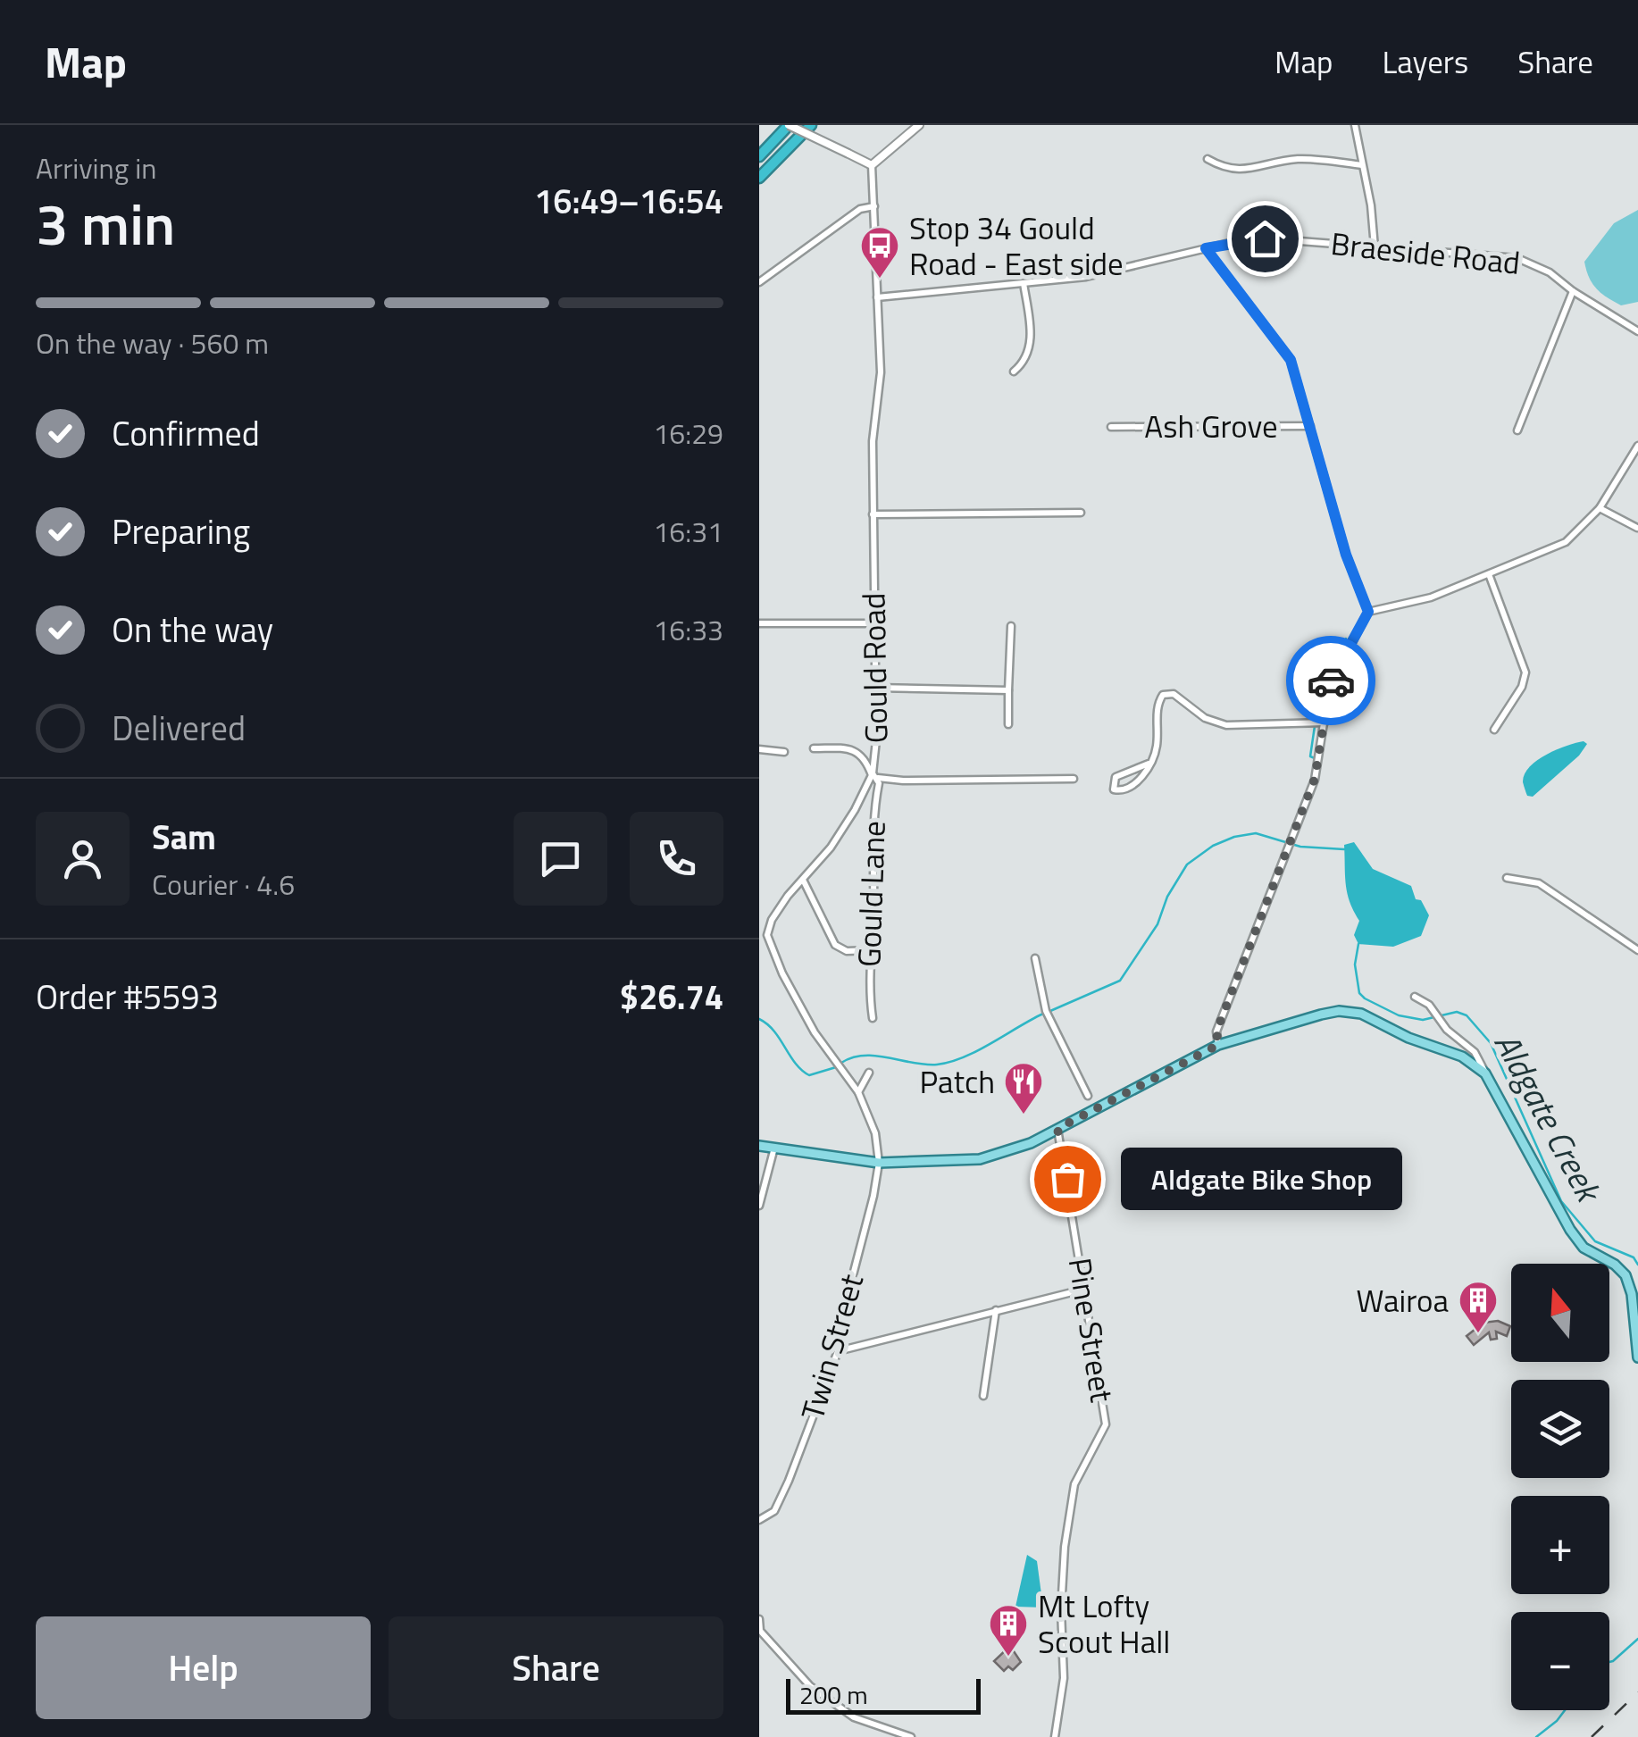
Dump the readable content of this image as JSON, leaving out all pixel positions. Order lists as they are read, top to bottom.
{
  "streets": {
    "street": [
      "Braeside Road",
      "Ash Grove",
      "Gould Road",
      "Gould Lane",
      "Pine Street",
      "Twin Street"
    ]
  },
  "crossings": [
    ["Braeside Road", "Gould Road"],
    ["Gould Road", "Gould Lane"],
    ["Gould Road", "Twin Street"]
  ],
  "water": ["Aldgate Creek"],
  "places": {
    "bus stop": ["Stop 34 Gould Road - East side"],
    "restaurant": ["Patch"],
    "other": ["Aldgate Bike Shop"],
    "building": ["Wairoa", "Mt Lofty Scout Hall"]
  },
  "scale_bar": "200 m",
  "north": "top",
  "page": {
    "header": "Map",
    "nav": ["Map", "Layers", "Share"],
    "heading": ["3 min", "Arriving in", "16:49–16:54"],
    "panel": [
      "Sam",
      "Courier · 4.6",
      "Order #5593",
      "$26.74"
    ],
    "bar": "On the way · 560 m",
    "list": [
      ["Confirmed", "16:29"],
      ["Preparing", "16:31"],
      ["On the way", "16:33"],
      "Delivered"
    ],
    "bubble": "Aldgate Bike Shop",
    "map_buttons": ["+", "−"],
    "buttons": ["Help", "Share"],
    "scale": "200 m"
  }
}
